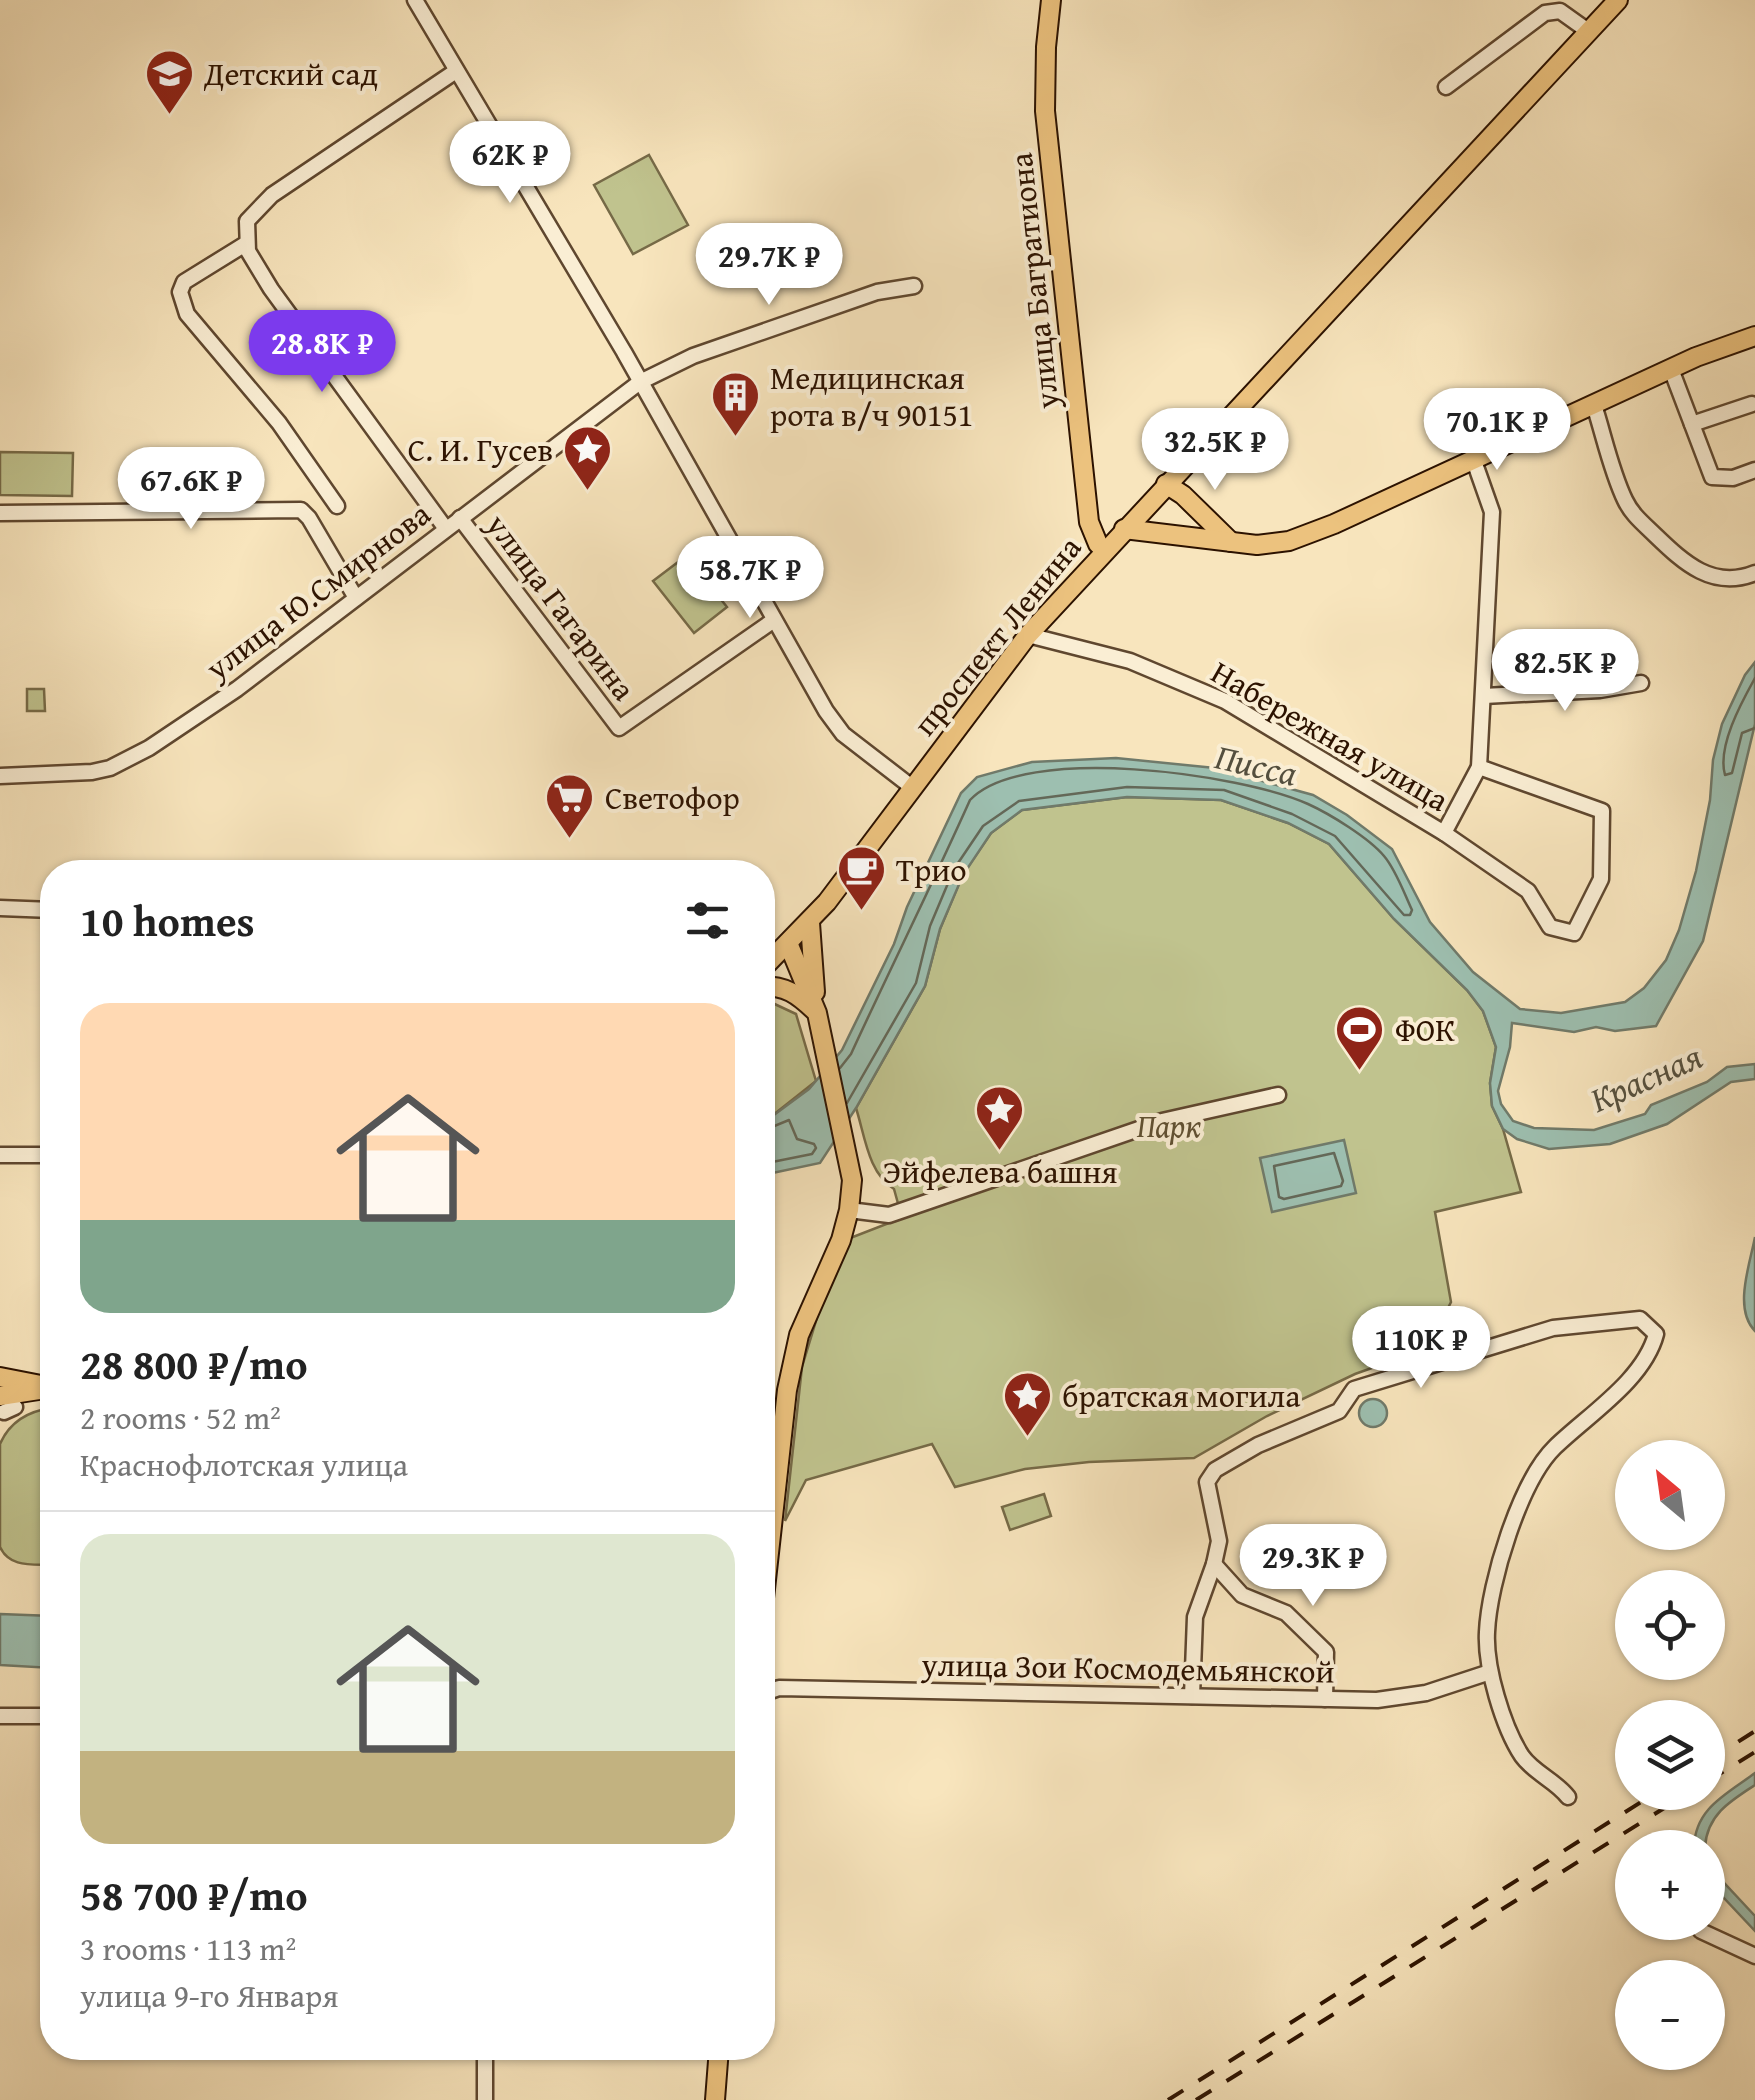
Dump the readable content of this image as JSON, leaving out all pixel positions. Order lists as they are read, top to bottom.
{
  "streets": {
    "main road": ["улица Багратиона", "проспект Ленина"],
    "street": [
      "улица Ю.Смирнова",
      "улица Гагарина",
      "Набережная улица",
      "улица Зои Космодемьянской"
    ]
  },
  "crossings": [
    ["улица Багратиона", "проспект Ленина"],
    ["улица Ю.Смирнова", "улица Гагарина"],
    ["проспект Ленина", "Набережная улица"]
  ],
  "water": ["Писса", "Красная"],
  "parks": ["Парк"],
  "places": {
    "school or university": ["Детский сад"],
    "building": ["Медицинская рота в/ч 90151"],
    "place": ["С. И. Гусев", "Эйфелева башня", "братская могила"],
    "supermarket": ["Светофор"],
    "cafe": ["Трио"],
    "sports": ["ФОК"]
  },
  "north": "top left",
  "page": {
    "price": [
      "62K ₽",
      "29.7K ₽",
      "28.8K ₽",
      "70.1K ₽",
      "32.5K ₽",
      "67.6K ₽",
      "58.7K ₽",
      "82.5K ₽",
      "110K ₽",
      "29.3K ₽"
    ],
    "heading": "10 homes",
    "list": [
      {
        "name": "28 800 ₽/mo",
        "note": "2 rooms · 52 m² · Краснофлотская улица"
      },
      {
        "name": "58 700 ₽/mo",
        "note": "3 rooms · 113 m² · улица 9-го Января"
      }
    ],
    "map_buttons": ["+", "−"]
  }
}
